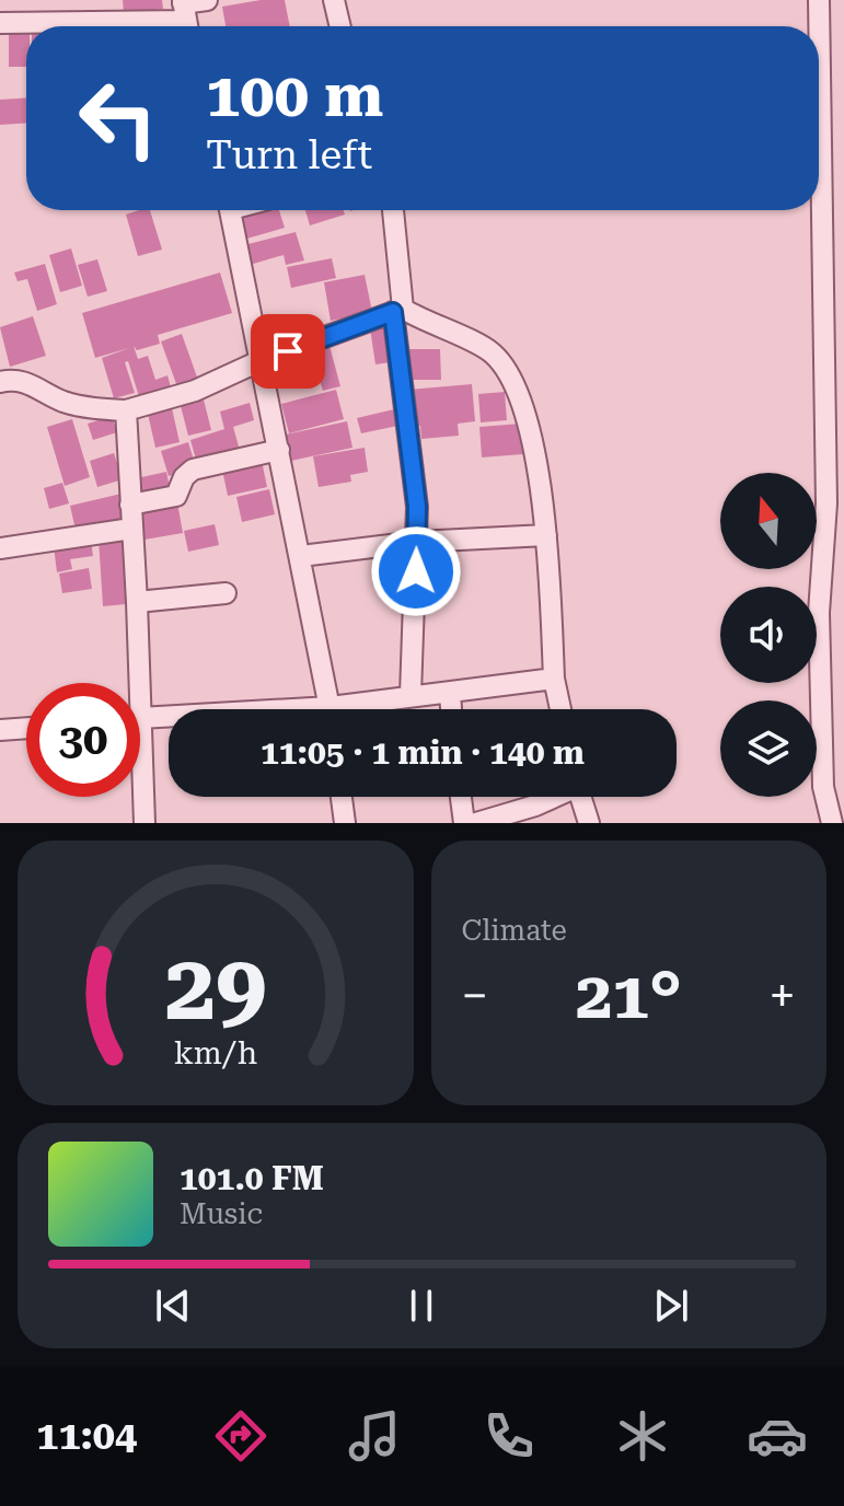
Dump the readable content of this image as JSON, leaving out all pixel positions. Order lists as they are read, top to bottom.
{
  "north": "top",
  "page": {
    "turn": ["100 m", "Turn left"],
    "limit": "30",
    "trip": "11:05 · 1 min · 140 m",
    "tile": "Climate",
    "heat": ["−", "21°", "+"],
    "song": ["101.0 FM", "Music"],
    "tabs": "11:04",
    "gauge": ["29", "km/h"]
  }
}
